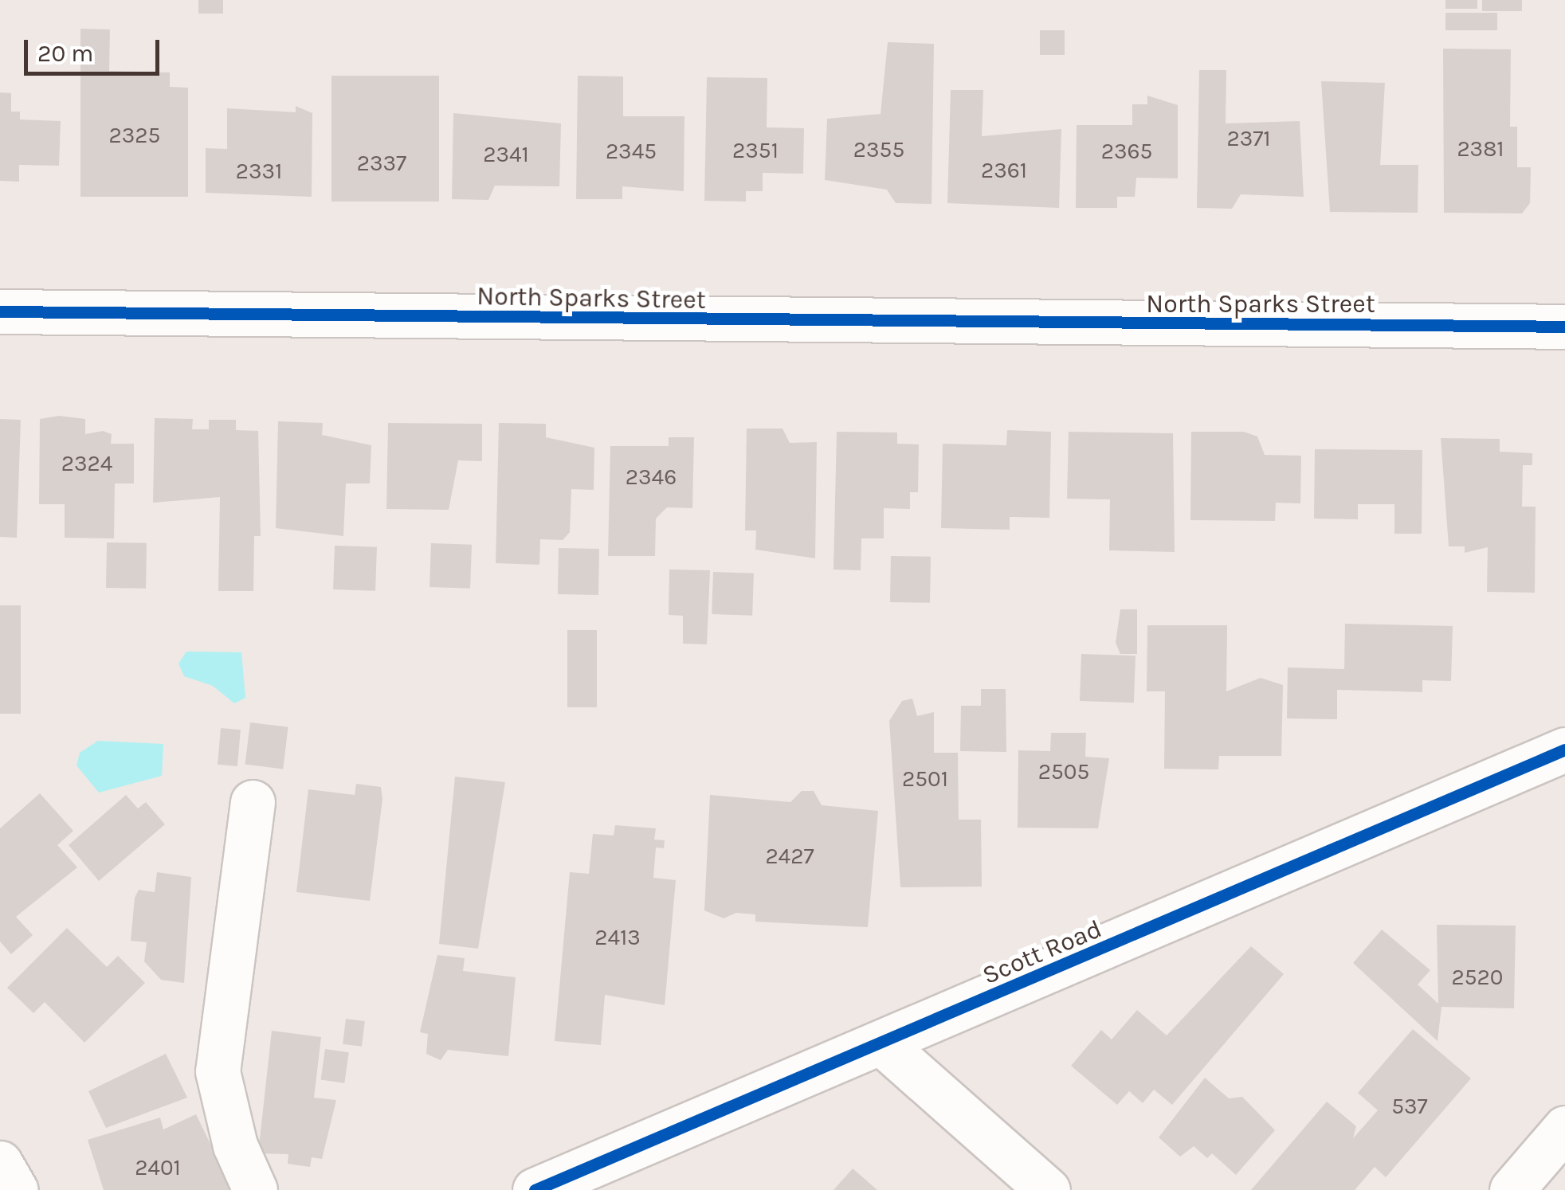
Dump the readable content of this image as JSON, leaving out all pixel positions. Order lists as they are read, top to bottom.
{
  "streets": {
    "street": ["North Sparks Street", "Scott Road"]
  },
  "house_numbers": [
    "2325",
    "2371",
    "2381",
    "2355",
    "2351",
    "2345",
    "2365",
    "2341",
    "2337",
    "2361",
    "2331",
    "2324",
    "2346",
    "2505",
    "2501",
    "2427",
    "2413",
    "2520",
    "537",
    "2401"
  ],
  "scale_bar": "20 m"
}
